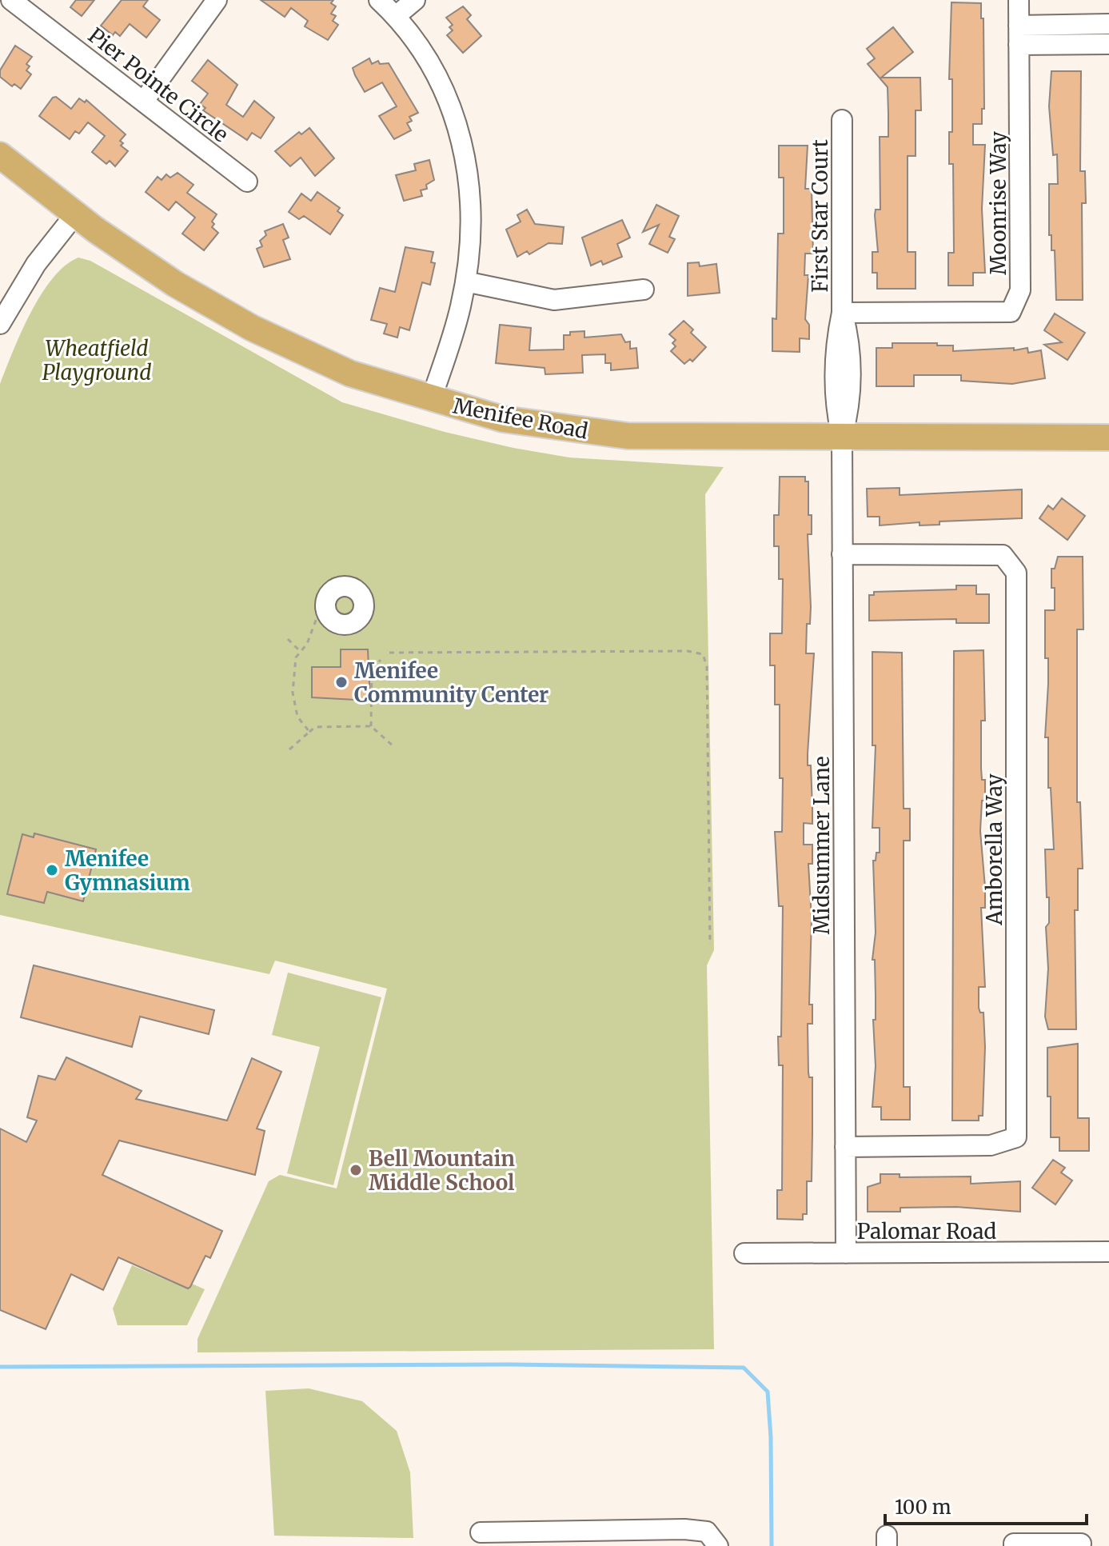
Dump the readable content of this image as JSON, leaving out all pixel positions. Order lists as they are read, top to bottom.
{
  "streets": {
    "main road": ["Menifee Road"],
    "street": [
      "Pier Pointe Circle",
      "Moonrise Way",
      "First Star Court",
      "Midsummer Lane",
      "Amborella Way",
      "Palomar Road"
    ]
  },
  "crossings": [
    ["Moonrise Way", "First Star Court"],
    ["First Star Court", "Menifee Road"],
    ["First Star Court", "Midsummer Lane"],
    ["Menifee Road", "Midsummer Lane"],
    ["Midsummer Lane", "Amborella Way"],
    ["Midsummer Lane", "Palomar Road"]
  ],
  "parks": ["Wheatfield Playground"],
  "places": ["Menifee Community Center", "Menifee Gymnasium", "Bell Mountain Middle School"],
  "scale_bar": "100 m"
}
